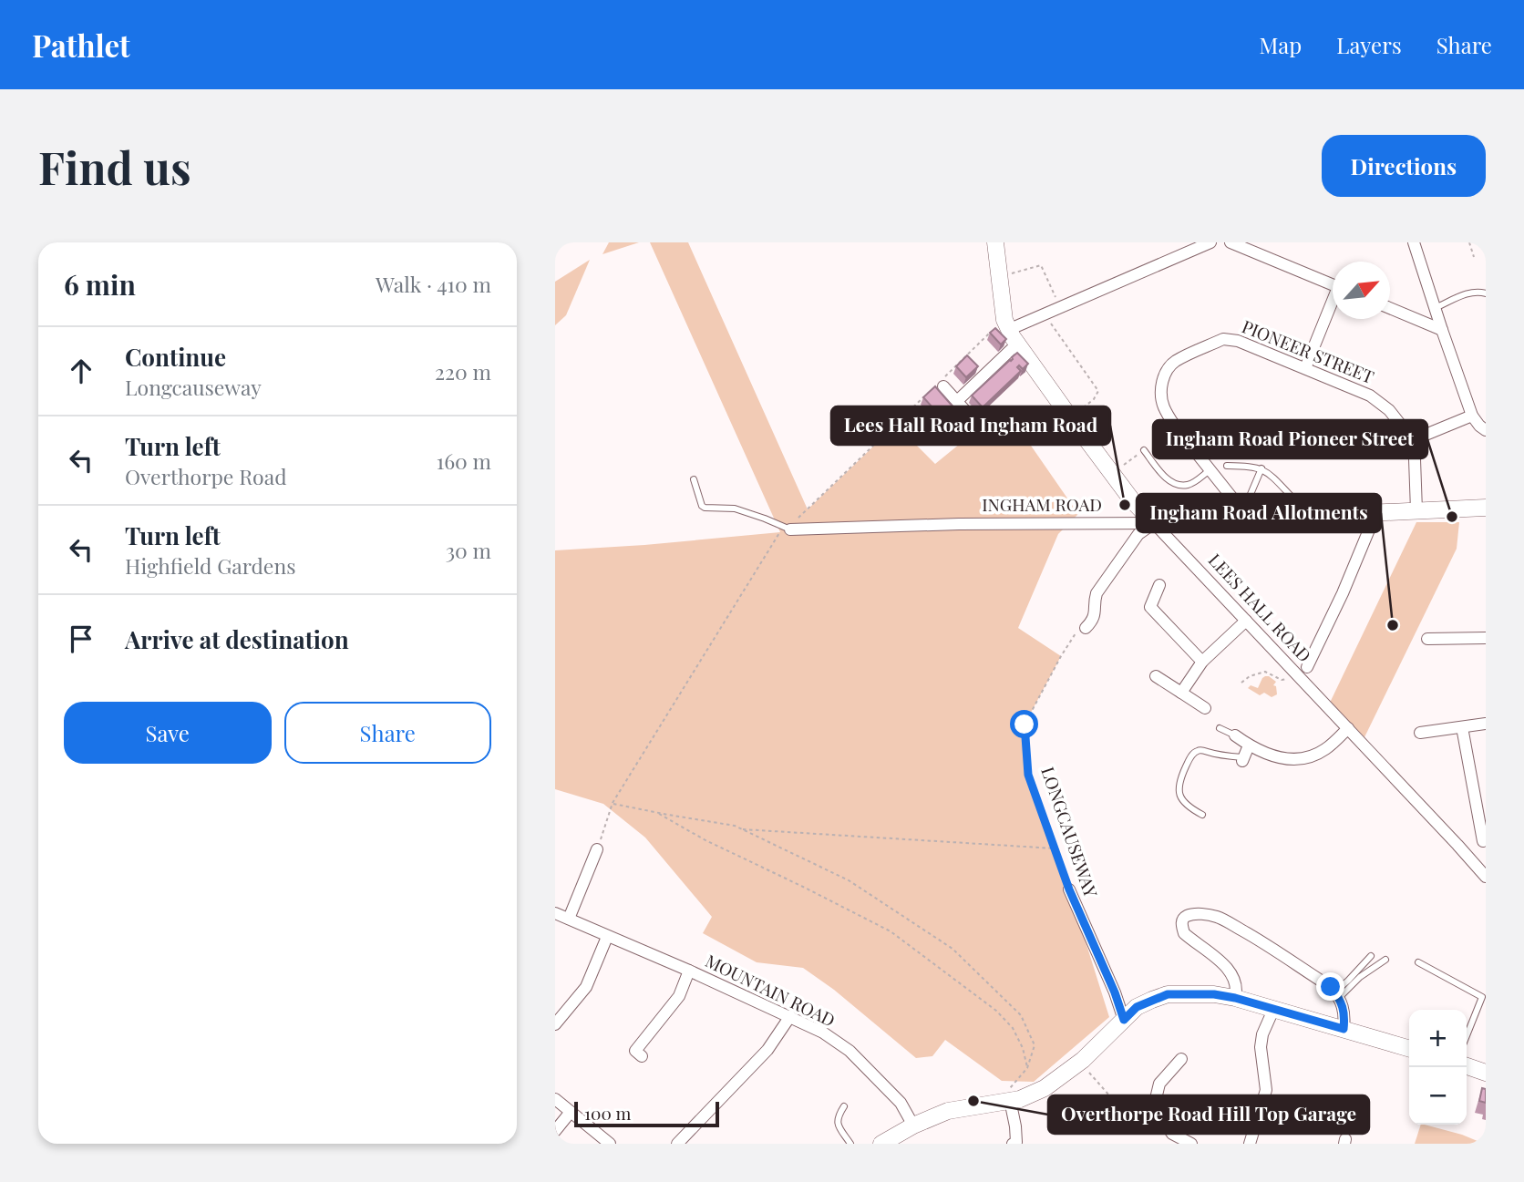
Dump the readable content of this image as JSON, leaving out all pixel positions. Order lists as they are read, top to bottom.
{
  "streets": {
    "street": [
      "PIONEER STREET",
      "INGHAM ROAD",
      "LEES HALL ROAD",
      "LONGCAUSEWAY",
      "MOUNTAIN ROAD"
    ]
  },
  "crossings": [
    ["PIONEER STREET", "INGHAM ROAD"],
    ["INGHAM ROAD", "LEES HALL ROAD"]
  ],
  "places": [
    "Lees Hall Road Ingham Road",
    "Ingham Road Pioneer Street",
    "Ingham Road Allotments",
    "Overthorpe Road Hill Top Garage"
  ],
  "scale_bar": "100 m",
  "north": "top right",
  "page": {
    "header": "Pathlet",
    "nav": ["Map", "Layers", "Share"],
    "buttons": [
      "Directions",
      ["Save", "Share"]
    ],
    "title": "Find us",
    "heading": ["6 min", "Walk · 410 m"],
    "list": [
      ["Continue", "Longcauseway", "220 m"],
      ["Turn left", "Overthorpe Road", "160 m"],
      ["Turn left", "Highfield Gardens", "30 m"],
      "Arrive at destination"
    ],
    "map_buttons": ["+", "−"],
    "scale": "100 m"
  }
}
